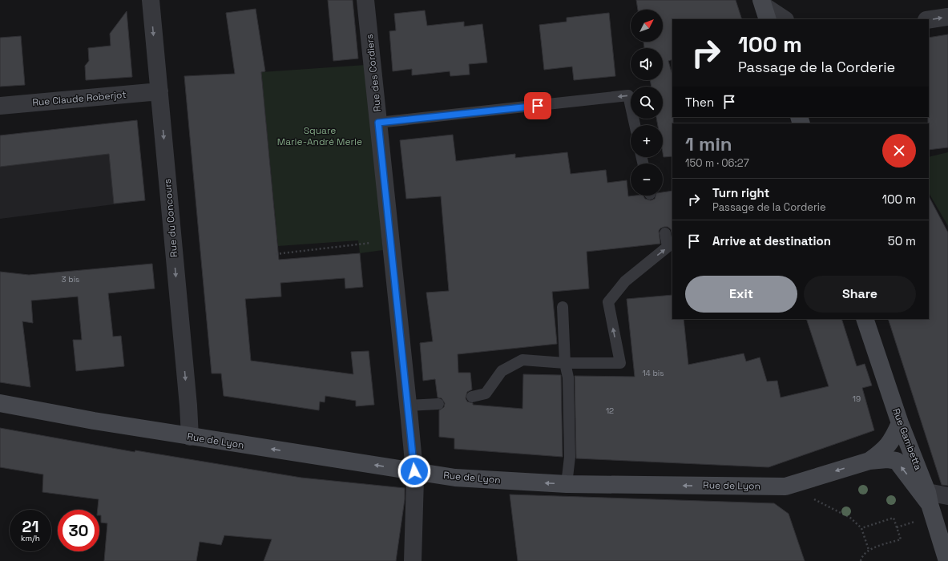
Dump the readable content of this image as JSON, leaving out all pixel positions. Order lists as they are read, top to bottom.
{
  "streets": {
    "street": [
      "Rue des Cordiers",
      "Rue Claude Roberjot",
      "Rue du Concours",
      "Rue Gambetta",
      "Rue de Lyon"
    ]
  },
  "crossings": [
    ["Rue des Cordiers", "Rue de Lyon"],
    ["Rue Claude Roberjot", "Rue du Concours"],
    ["Rue du Concours", "Rue de Lyon"],
    ["Rue Gambetta", "Rue de Lyon"]
  ],
  "one_way": ["Rue du Concours", "Rue de Lyon"],
  "parks": ["Square Marie-André Merle"],
  "house_numbers": [
    "3 bis",
    "14 bis",
    "19",
    "12"
  ],
  "north": "top right",
  "page": {
    "map_buttons": ["+", "−"],
    "turn": ["100 m", "Passage de la Corderie"],
    "then": "Then",
    "heading": ["1 min", "150 m · 06:27"],
    "list": [
      {
        "name": "Turn right",
        "note": "Passage de la Corderie",
        "value": "100 m"
      },
      {
        "name": "Arrive at destination",
        "value": "50 m"
      }
    ],
    "buttons": ["Exit", "Share"],
    "speed": "21 km/h",
    "limit": "30"
  }
}
